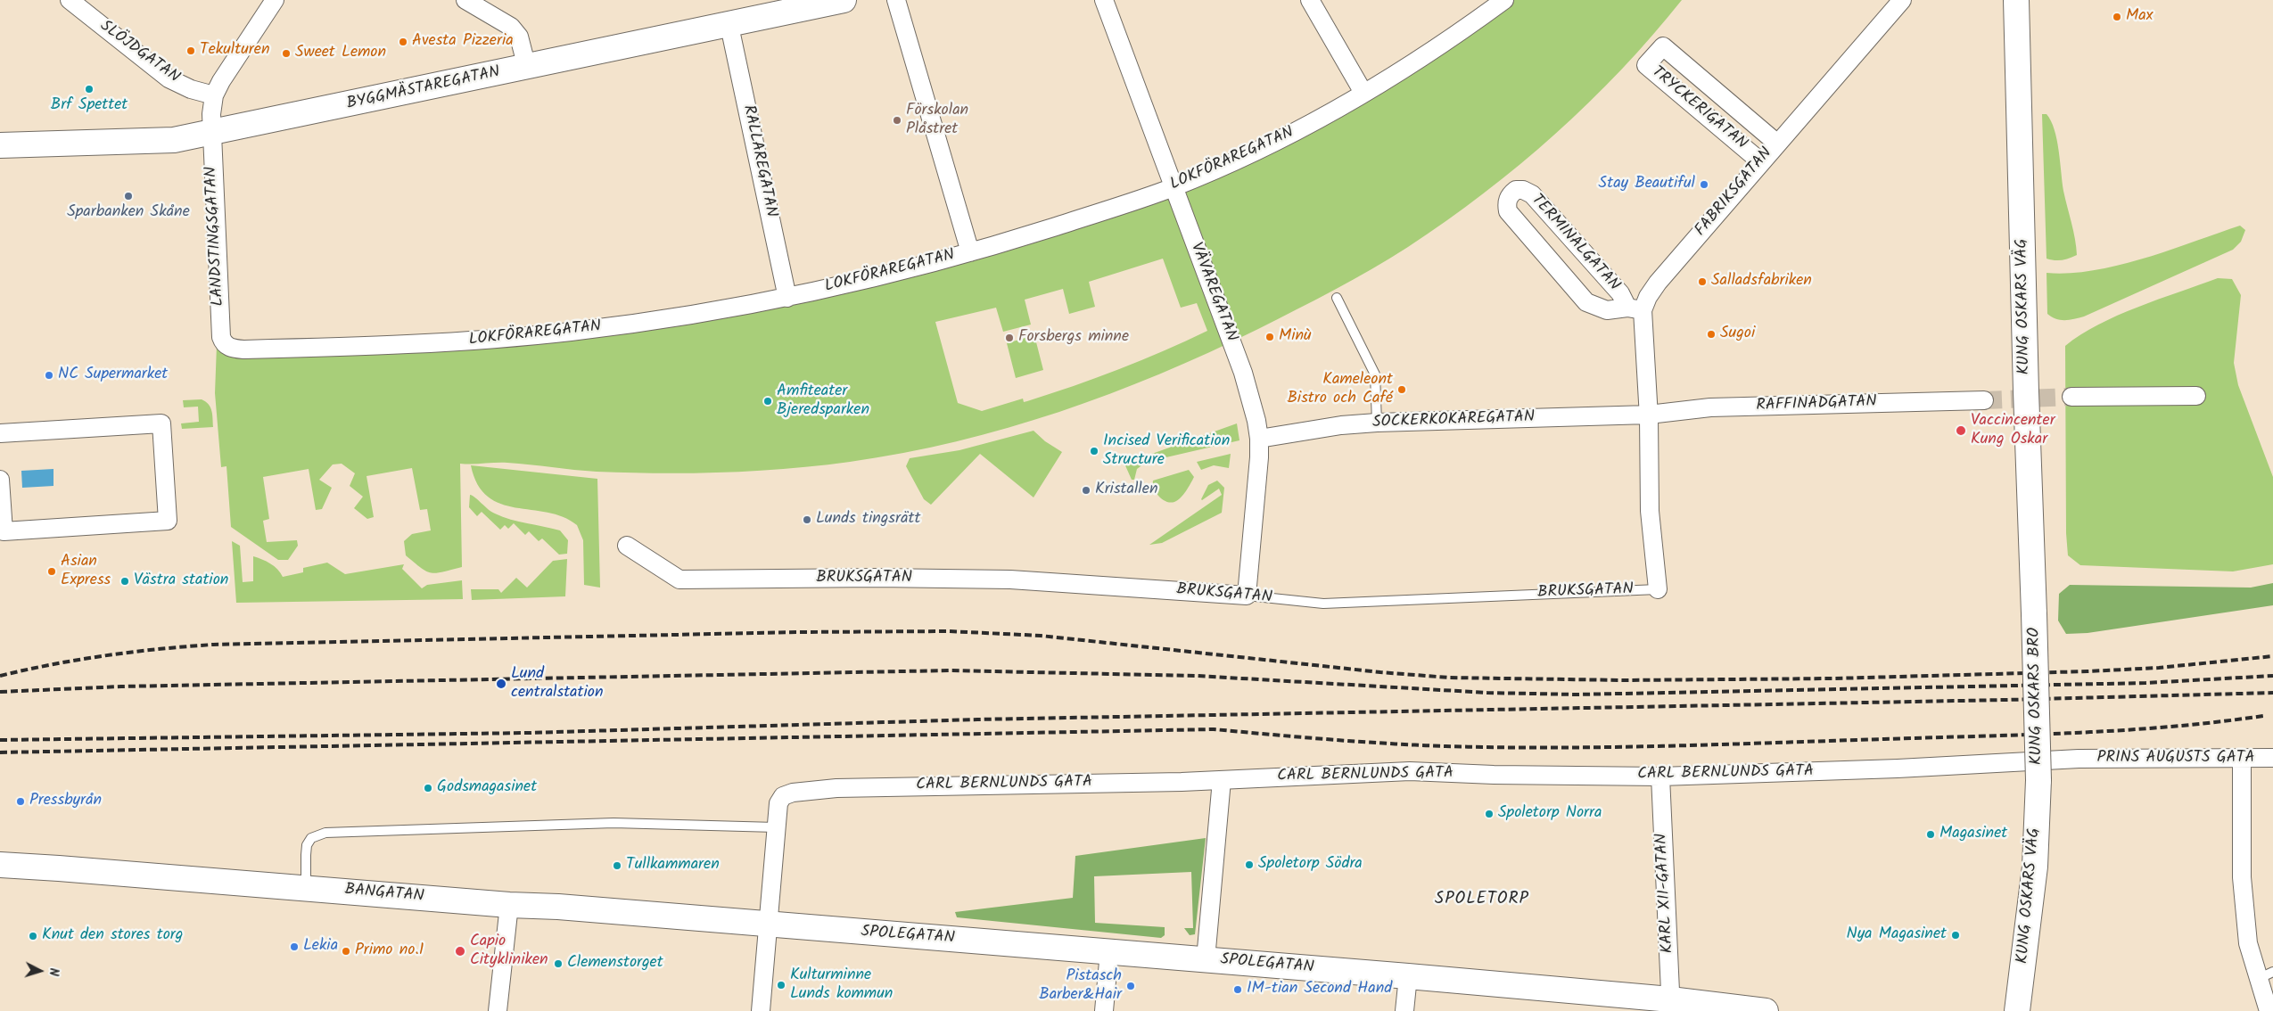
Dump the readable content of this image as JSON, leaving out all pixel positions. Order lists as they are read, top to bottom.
{
  "streets": {
    "street": [
      "SLÖJDGATAN",
      "BYGGMÄSTAREGATAN",
      "TRYCKERIGATAN",
      "LOKFÖRAREGATAN",
      "RALLAREGATAN",
      "FABRIKSGATAN",
      "LANDSTINGSGATAN",
      "TERMINALGATAN",
      "VÄVAREGATAN",
      "KUNG OSKARS VÄG",
      "RAFFINADGATAN",
      "SOCKERKOKAREGATAN",
      "BRUKSGATAN",
      "KUNG OSKARS BRO",
      "PRINS AUGUSTS GATA",
      "CARL BERNLUNDS GATA",
      "KARL XII-GATAN",
      "BANGATAN",
      "SPOLEGATAN"
    ]
  },
  "crossings": [
    ["SLÖJDGATAN", "LANDSTINGSGATAN"],
    ["BYGGMÄSTAREGATAN", "RALLAREGATAN"],
    ["BYGGMÄSTAREGATAN", "LANDSTINGSGATAN"],
    ["TRYCKERIGATAN", "FABRIKSGATAN"],
    ["LOKFÖRAREGATAN", "RALLAREGATAN"],
    ["LOKFÖRAREGATAN", "LANDSTINGSGATAN"],
    ["LOKFÖRAREGATAN", "VÄVAREGATAN"],
    ["FABRIKSGATAN", "TERMINALGATAN"],
    ["FABRIKSGATAN", "RAFFINADGATAN"],
    ["FABRIKSGATAN", "SOCKERKOKAREGATAN"],
    ["FABRIKSGATAN", "BRUKSGATAN"],
    ["VÄVAREGATAN", "SOCKERKOKAREGATAN"],
    ["VÄVAREGATAN", "BRUKSGATAN"],
    ["KUNG OSKARS VÄG", "KUNG OSKARS BRO"],
    ["RAFFINADGATAN", "SOCKERKOKAREGATAN"],
    ["RAFFINADGATAN", "BRUKSGATAN"],
    ["SOCKERKOKAREGATAN", "BRUKSGATAN"],
    ["PRINS AUGUSTS GATA", "CARL BERNLUNDS GATA"],
    ["CARL BERNLUNDS GATA", "KARL XII-GATAN"],
    ["CARL BERNLUNDS GATA", "BANGATAN"],
    ["CARL BERNLUNDS GATA", "SPOLEGATAN"],
    ["KARL XII-GATAN", "SPOLEGATAN"],
    ["BANGATAN", "SPOLEGATAN"]
  ],
  "districts": ["SPOLETORP"],
  "places": [
    "Max",
    "Avesta Pizzeria",
    "Tekulturen",
    "Sweet Lemon",
    "Brf Spettet",
    "Förskolan Plåstret",
    "Stay Beautiful",
    "Sparbanken Skåne",
    "Salladsfabriken",
    "Sugoi",
    "Minù",
    "Forsbergs minne",
    "NC Supermarket",
    "Kameleont Bistro och Café",
    "Amfiteater Bjeredsparken",
    "Vaccincenter Kung Oskar",
    "Incised Verification Structure",
    "Kristallen",
    "Lunds tingsrätt",
    "Asian Express",
    "Västra station",
    "Lund centralstation",
    "Godsmagasinet",
    "Pressbyrån",
    "Spoletorp Norra",
    "Magasinet",
    "Spoletorp Södra",
    "Tullkammaren",
    "Nya Magasinet",
    "Knut den stores torg",
    "Lekia",
    "Primo no.1",
    "Capio Citykliniken",
    "Clemenstorget",
    "Kulturminne Lunds kommun",
    "Pistasch Barber&Hair",
    "IM-tian Second Hand"
  ],
  "north": "right"
}
